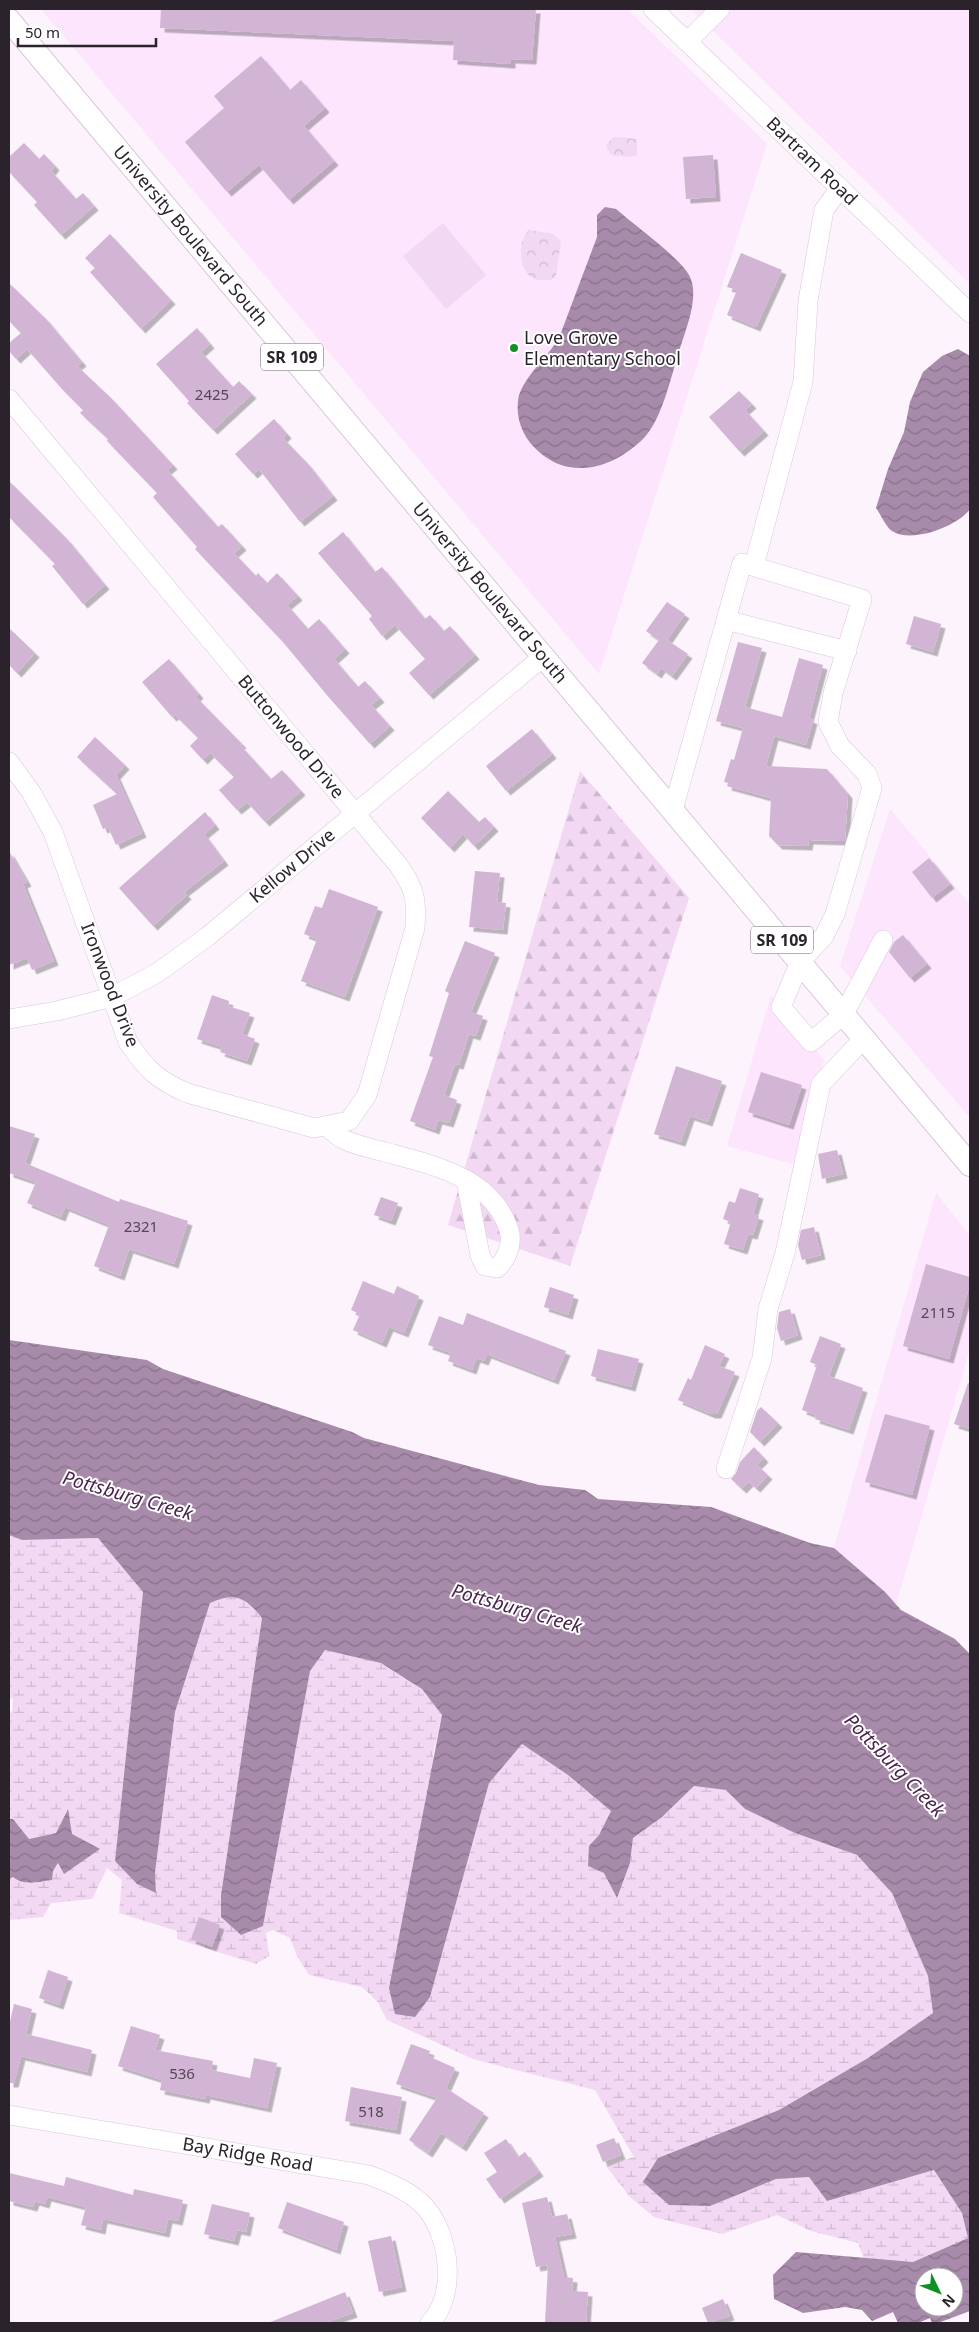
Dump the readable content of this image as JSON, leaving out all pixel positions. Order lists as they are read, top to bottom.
{
  "streets": {
    "main road": ["University Boulevard South", "SR 109"],
    "street": [
      "Bartram Road",
      "Buttonwood Drive",
      "Kellow Drive",
      "Ironwood Drive",
      "Bay Ridge Road"
    ]
  },
  "crossings": [
    ["University Boulevard South", "Kellow Drive"],
    ["Buttonwood Drive", "Kellow Drive"],
    ["Buttonwood Drive", "Ironwood Drive"],
    ["Kellow Drive", "Ironwood Drive"]
  ],
  "water": ["Pottsburg Creek"],
  "places": ["Love Grove Elementary School"],
  "house_numbers": [
    "2425",
    "2321",
    "2115",
    "536",
    "518"
  ],
  "scale_bar": "50 m",
  "north": "bottom right"
}
